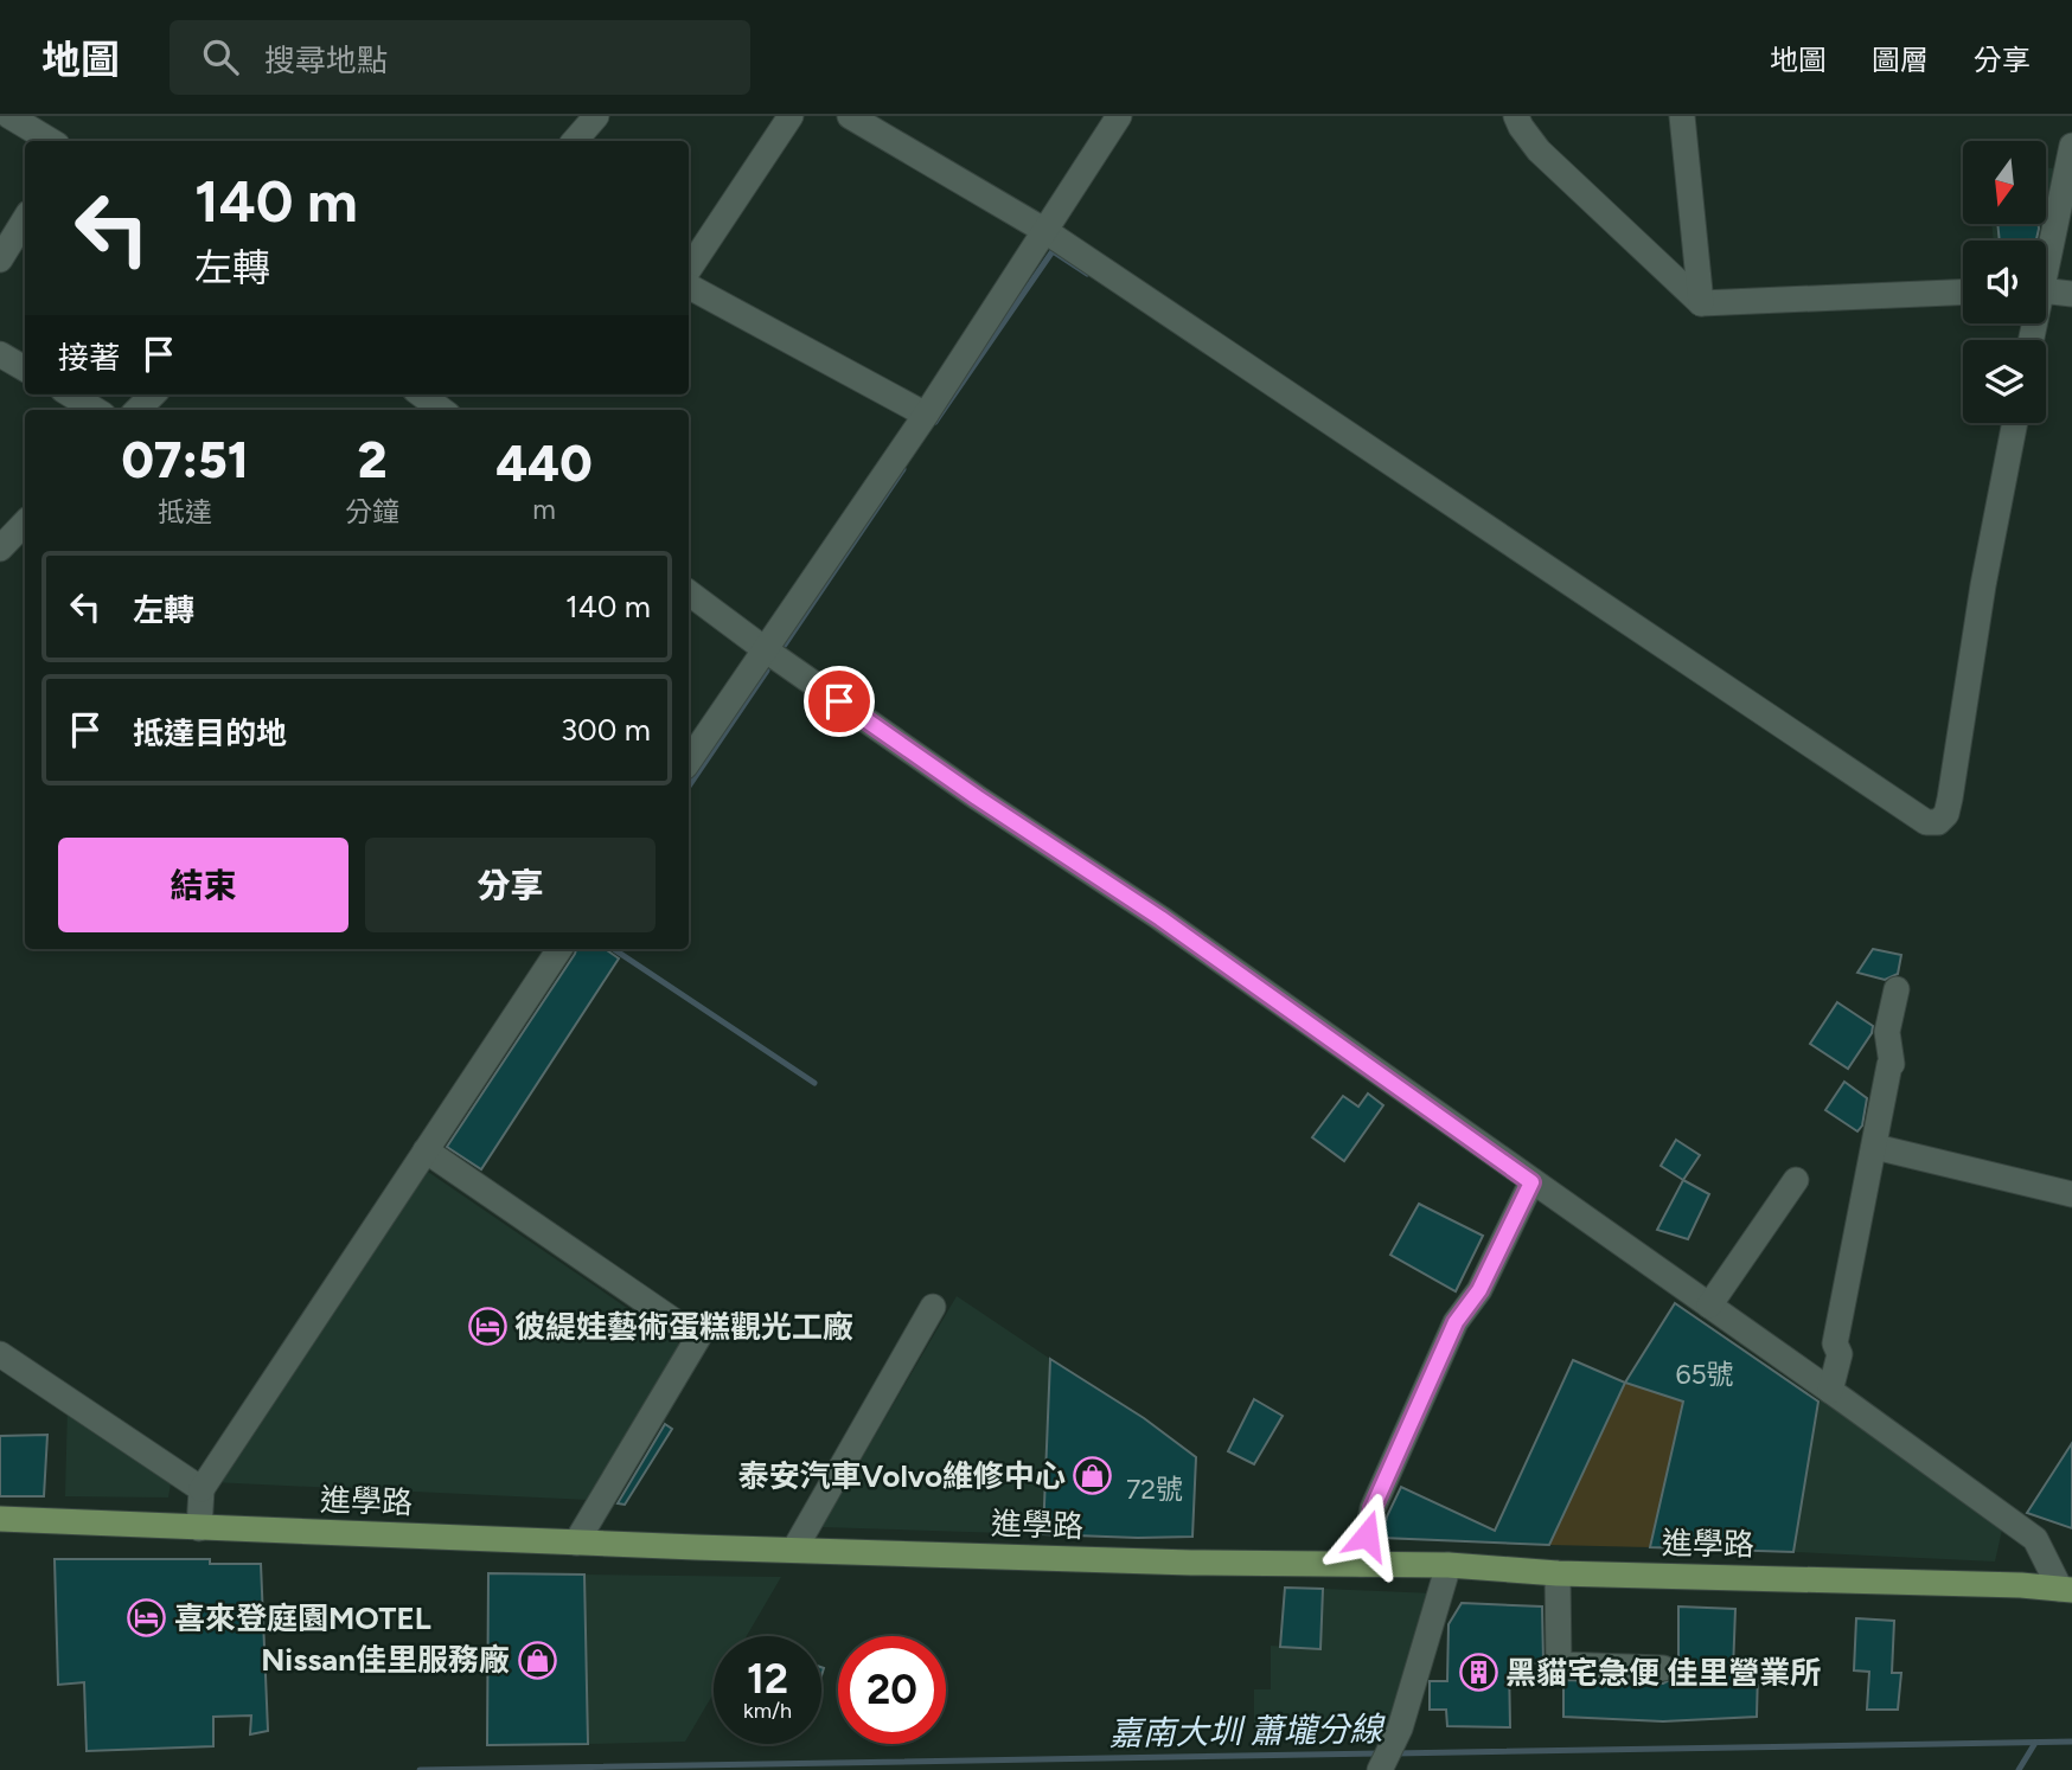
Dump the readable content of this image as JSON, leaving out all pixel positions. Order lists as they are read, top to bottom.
{
  "streets": {
    "main road": ["進學路"]
  },
  "water": ["嘉南大圳 蕭壠分線"],
  "places": {
    "hotel": ["彼緹娃藝術蛋糕觀光工廠", "喜來登庭園MOTEL"],
    "shop": ["泰安汽車Volvo維修中心", "Nissan佳里服務廠"],
    "building": ["黑貓宅急便 佳里營業所"]
  },
  "house_numbers": ["65號", "72號"],
  "north": "bottom",
  "page": {
    "header": "地圖",
    "search": "搜尋地點",
    "nav": ["地圖", "圖層", "分享"],
    "turn": ["140 m", "左轉"],
    "then": "接著",
    "eta": [
      "07:51",
      "抵達",
      "2",
      "分鐘",
      "440",
      "m"
    ],
    "list": [
      {
        "name": "左轉",
        "value": "140 m"
      },
      {
        "name": "抵達目的地",
        "value": "300 m"
      }
    ],
    "buttons": ["結束", "分享"],
    "speed": "12 km/h",
    "limit": "20"
  }
}
